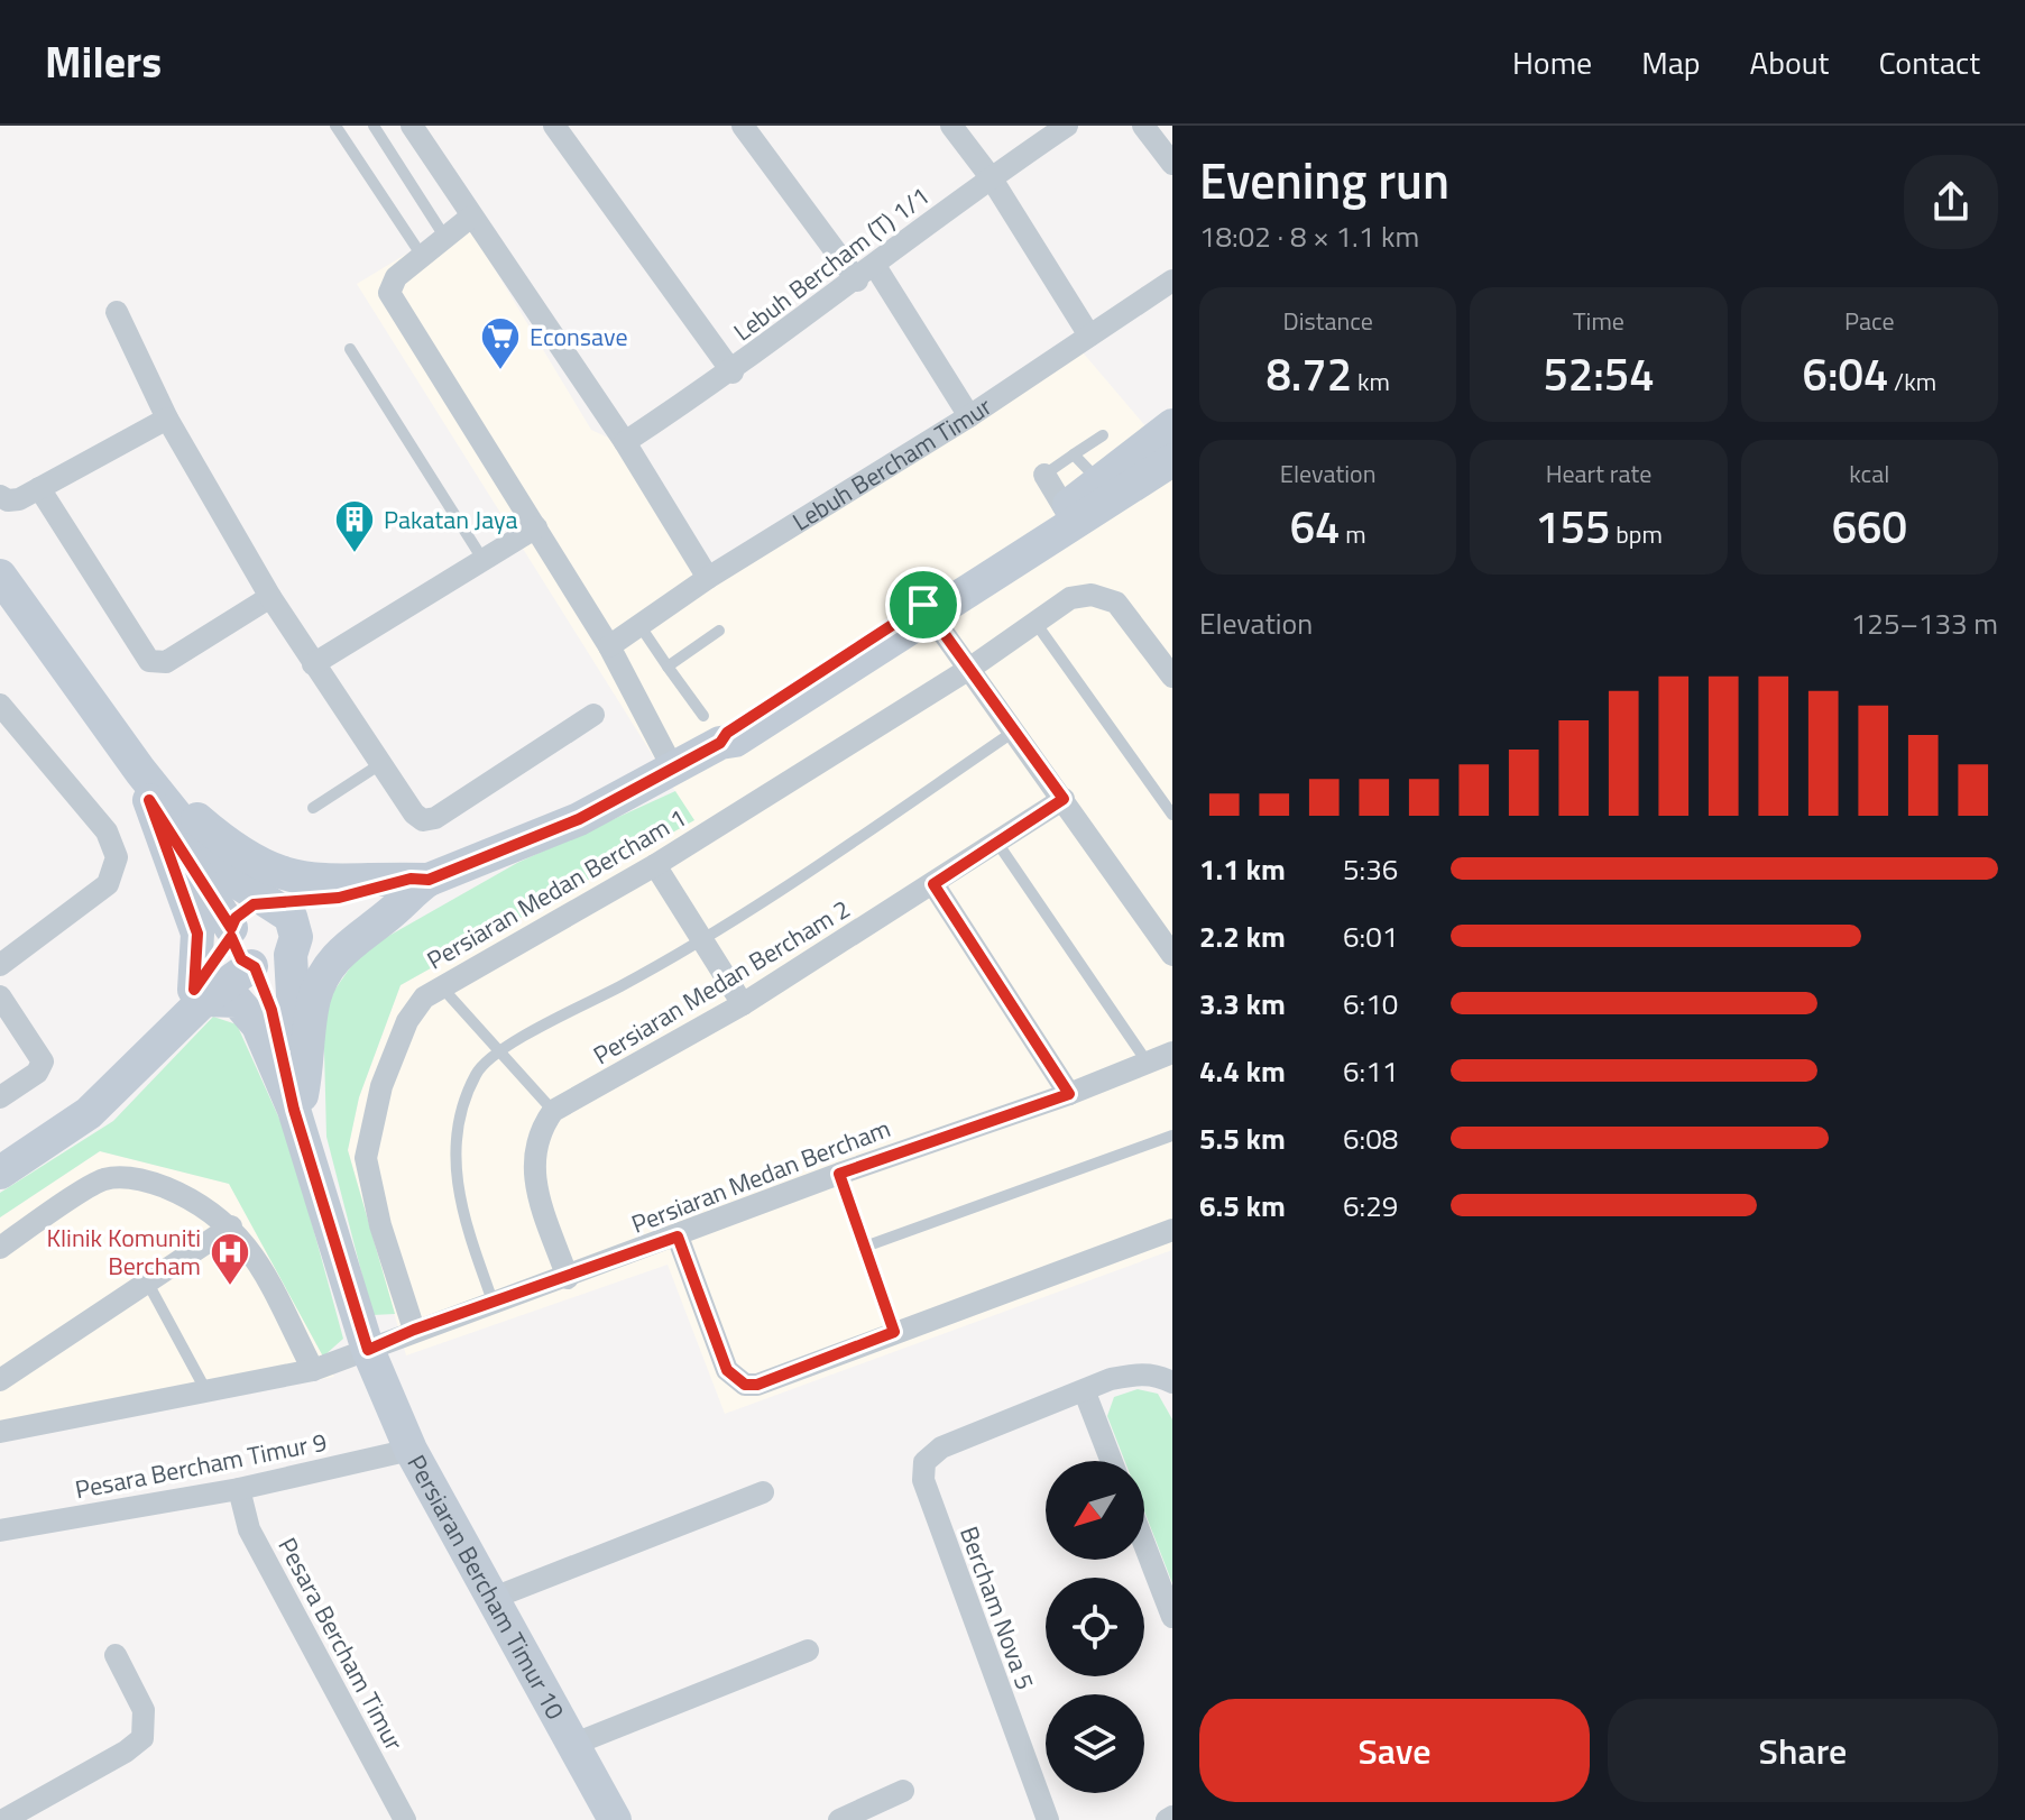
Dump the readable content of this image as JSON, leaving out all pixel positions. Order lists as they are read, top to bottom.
{
  "streets": {
    "street": [
      "Lebuh Bercham (T) 1/1",
      "Lebuh Bercham Timur",
      "Persiaran Medan Bercham 1",
      "Persiaran Medan Bercham 2",
      "Persiaran Medan Bercham",
      "Pesara Bercham Timur 9",
      "Persiaran Bercham Timur 10",
      "Bercham Nova 5",
      "Pesara Bercham Timur"
    ]
  },
  "crossings": [
    ["Lebuh Bercham Timur", "Persiaran Medan Bercham 1"],
    ["Persiaran Medan Bercham 1", "Persiaran Medan Bercham"],
    ["Persiaran Medan Bercham", "Persiaran Bercham Timur 10"],
    ["Pesara Bercham Timur 9", "Persiaran Bercham Timur 10"],
    ["Pesara Bercham Timur 9", "Pesara Bercham Timur"]
  ],
  "places": {
    "supermarket": ["Econsave"],
    "building": ["Pakatan Jaya"],
    "hospital": ["Klinik Komuniti Bercham"]
  },
  "north": "bottom left",
  "page": {
    "header": "Milers",
    "nav": [
      "Home",
      "Map",
      "About",
      "Contact"
    ],
    "heading": ["Evening run", "18:02 · 8 × 1.1 km"],
    "stats": [
      ["Distance", "8.72 km"],
      ["Time", "52:54"],
      ["Pace", "6:04 /km"],
      ["Elevation", "64 m"],
      ["Heart rate", "155 bpm"],
      ["kcal", "660"]
    ],
    "chart": ["Elevation", "125–133 m"],
    "list": [
      {
        "name": "1.1 km",
        "note": "5:36"
      },
      {
        "name": "2.2 km",
        "note": "6:01"
      },
      {
        "name": "3.3 km",
        "note": "6:10"
      },
      {
        "name": "4.4 km",
        "note": "6:11"
      },
      {
        "name": "5.5 km",
        "note": "6:08"
      },
      {
        "name": "6.5 km",
        "note": "6:29"
      }
    ],
    "buttons": ["Save", "Share"]
  }
}
